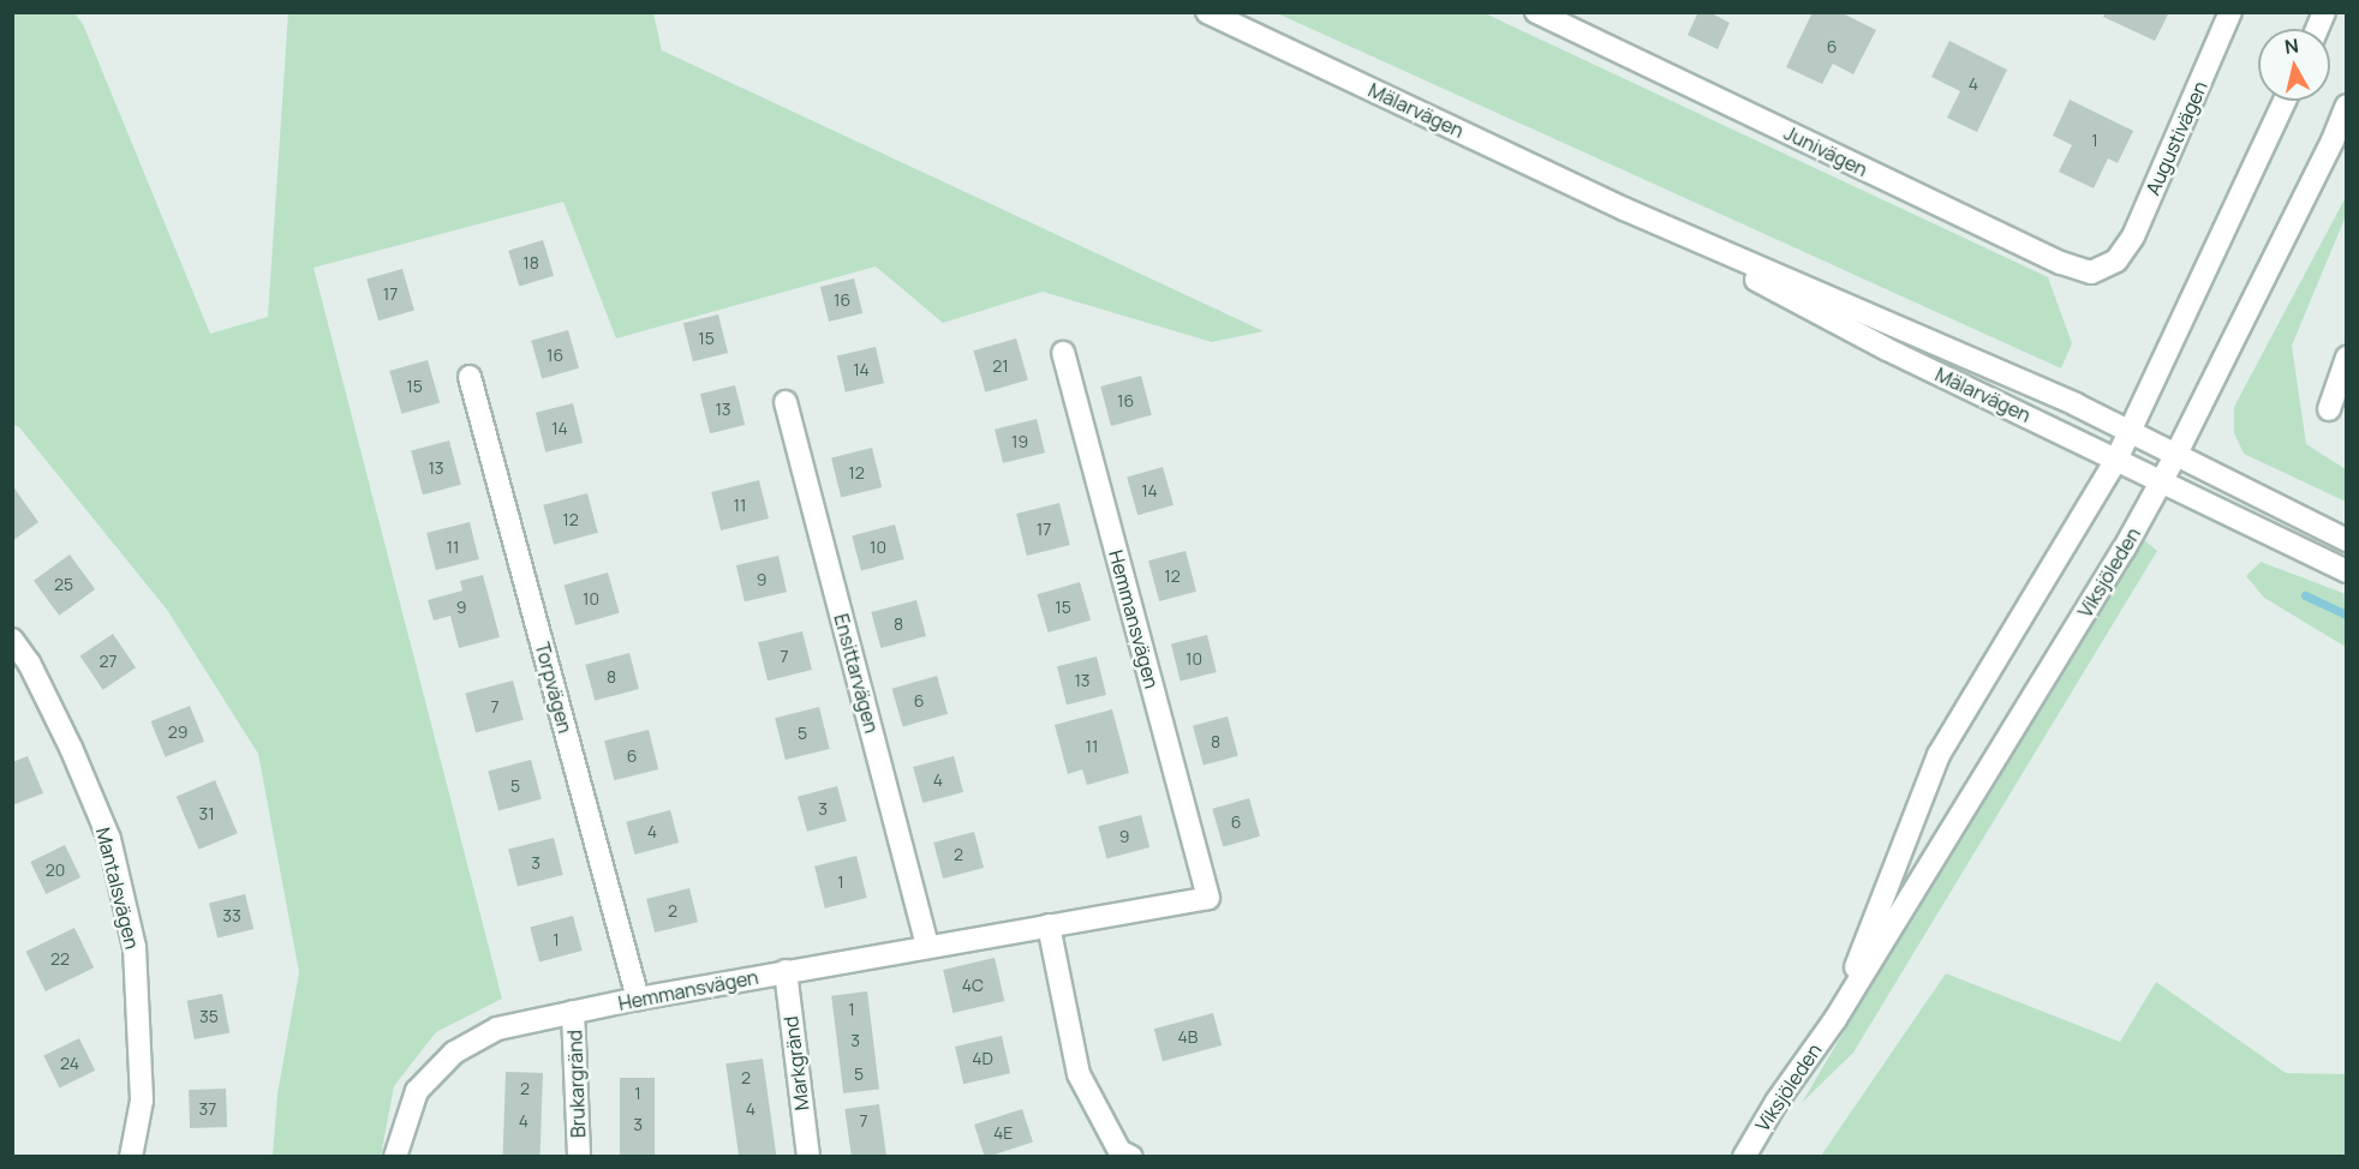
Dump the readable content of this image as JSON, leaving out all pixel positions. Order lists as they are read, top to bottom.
{
  "streets": {
    "street": [
      "Mälarvägen",
      "Augustivägen",
      "Junivägen",
      "Viksjöleden",
      "Hemmansvägen",
      "Ensittarvägen",
      "Torpvägen",
      "Mantalsvägen",
      "Markgränd",
      "Brukargränd"
    ]
  },
  "crossings": [
    ["Mälarvägen", "Viksjöleden"],
    ["Augustivägen", "Junivägen"],
    ["Hemmansvägen", "Ensittarvägen"],
    ["Hemmansvägen", "Torpvägen"],
    ["Hemmansvägen", "Markgränd"],
    ["Hemmansvägen", "Brukargränd"]
  ],
  "house_numbers": [
    "6",
    "4",
    "1",
    "18",
    "17",
    "16",
    "15",
    "16",
    "21",
    "14",
    "15",
    "16",
    "13",
    "14",
    "19",
    "13",
    "12",
    "14",
    "11",
    "12",
    "17",
    "11",
    "10",
    "12",
    "9",
    "25",
    "10",
    "9",
    "15",
    "8",
    "7",
    "10",
    "27",
    "8",
    "13",
    "6",
    "7",
    "29",
    "5",
    "8",
    "11",
    "6",
    "4",
    "5",
    "3",
    "31",
    "6",
    "4",
    "9",
    "2",
    "3",
    "20",
    "1",
    "2",
    "33",
    "1",
    "22",
    "4C",
    "1",
    "35",
    "4B",
    "3",
    "4D",
    "24",
    "5",
    "2",
    "2",
    "1",
    "37",
    "4",
    "4",
    "7",
    "3",
    "4E"
  ],
  "north": "top"
}
